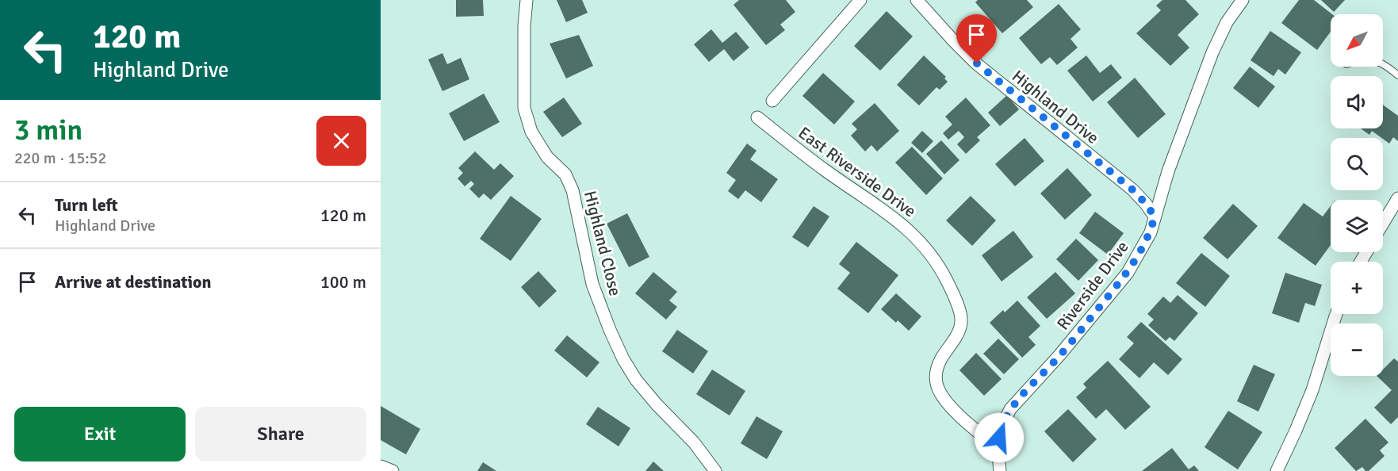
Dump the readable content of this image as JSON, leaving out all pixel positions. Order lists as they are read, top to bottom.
{
  "streets": {
    "street": [
      "Highland Drive",
      "East Riverside Drive",
      "Highland Close",
      "Riverside Drive"
    ]
  },
  "crossings": [
    ["Highland Drive", "Riverside Drive"],
    ["East Riverside Drive", "Riverside Drive"]
  ],
  "north": "bottom left",
  "page": {
    "turn": ["120 m", "Highland Drive"],
    "map_buttons": ["+", "−"],
    "heading": ["3 min", "220 m · 15:52"],
    "list": [
      {
        "name": "Turn left",
        "note": "Highland Drive",
        "value": "120 m"
      },
      {
        "name": "Arrive at destination",
        "value": "100 m"
      }
    ],
    "buttons": ["Exit", "Share"]
  }
}
